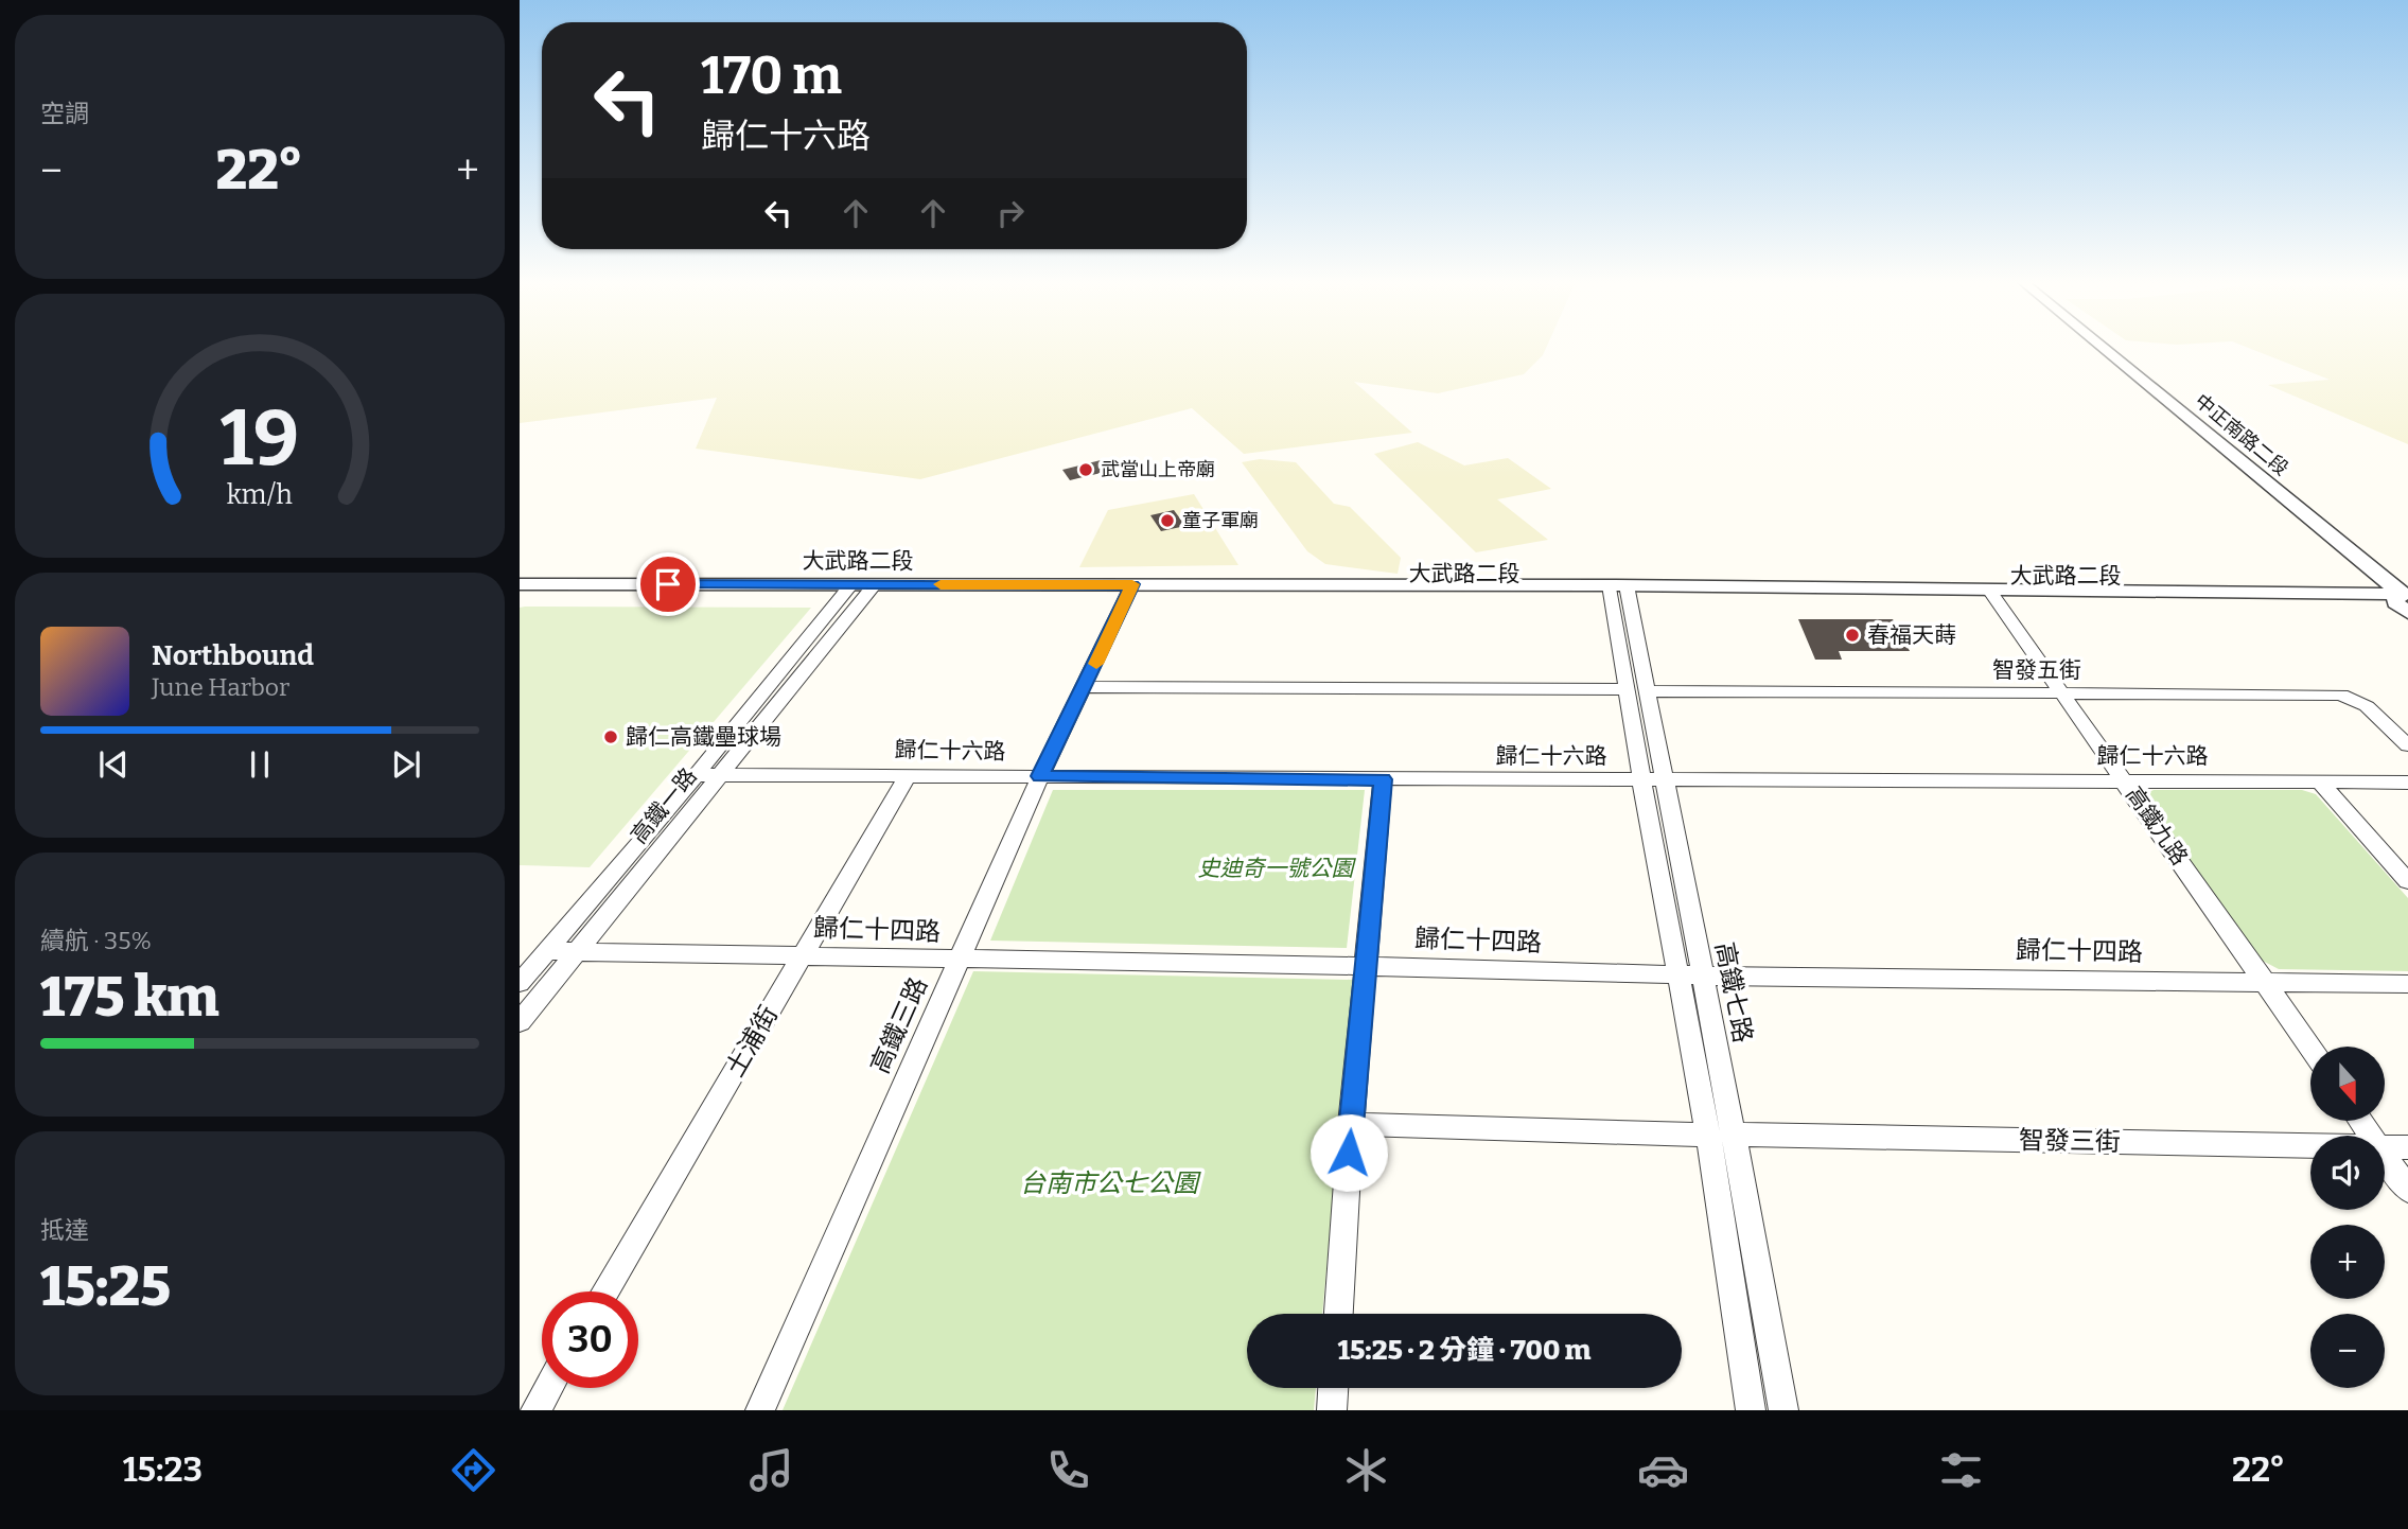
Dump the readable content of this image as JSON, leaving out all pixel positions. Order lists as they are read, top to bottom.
{
  "streets": {
    "street": [
      "中正南路二段",
      "大武路二段",
      "智發五街",
      "歸仁十六路",
      "高鐵一路",
      "高鐵九路",
      "歸仁十四路",
      "高鐵七路",
      "高鐵三路",
      "土浦街",
      "智發三街"
    ]
  },
  "crossings": [
    ["中正南路二段", "大武路二段"],
    ["大武路二段", "高鐵一路"],
    ["大武路二段", "高鐵九路"],
    ["大武路二段", "高鐵七路"],
    ["大武路二段", "高鐵三路"],
    ["智發五街", "高鐵九路"],
    ["智發五街", "高鐵七路"],
    ["智發五街", "高鐵三路"],
    ["歸仁十六路", "高鐵一路"],
    ["歸仁十六路", "高鐵九路"],
    ["歸仁十六路", "高鐵七路"],
    ["歸仁十六路", "高鐵三路"],
    ["歸仁十六路", "土浦街"],
    ["高鐵一路", "歸仁十四路"],
    ["高鐵九路", "歸仁十四路"],
    ["歸仁十四路", "高鐵七路"],
    ["歸仁十四路", "高鐵三路"],
    ["歸仁十四路", "土浦街"],
    ["高鐵七路", "智發三街"]
  ],
  "parks": ["史迪奇一號公園", "台南市公七公園"],
  "places": [
    "武當山上帝廟",
    "童子軍廟",
    "春福天蒔",
    "歸仁高鐵壘球場"
  ],
  "north": "bottom",
  "page": {
    "tile": [
      "空調",
      ["續航 · 35%", "175 km"],
      ["抵達", "15:25"]
    ],
    "turn": ["170 m", "歸仁十六路"],
    "heat": ["−", "22°", "+"],
    "song": ["Northbound", "June Harbor"],
    "map_buttons": ["+", "−"],
    "limit": "30",
    "trip": "15:25 · 2 分鐘 · 700 m",
    "tabs": ["15:23", "22°"],
    "gauge": ["19", "km/h"]
  }
}
